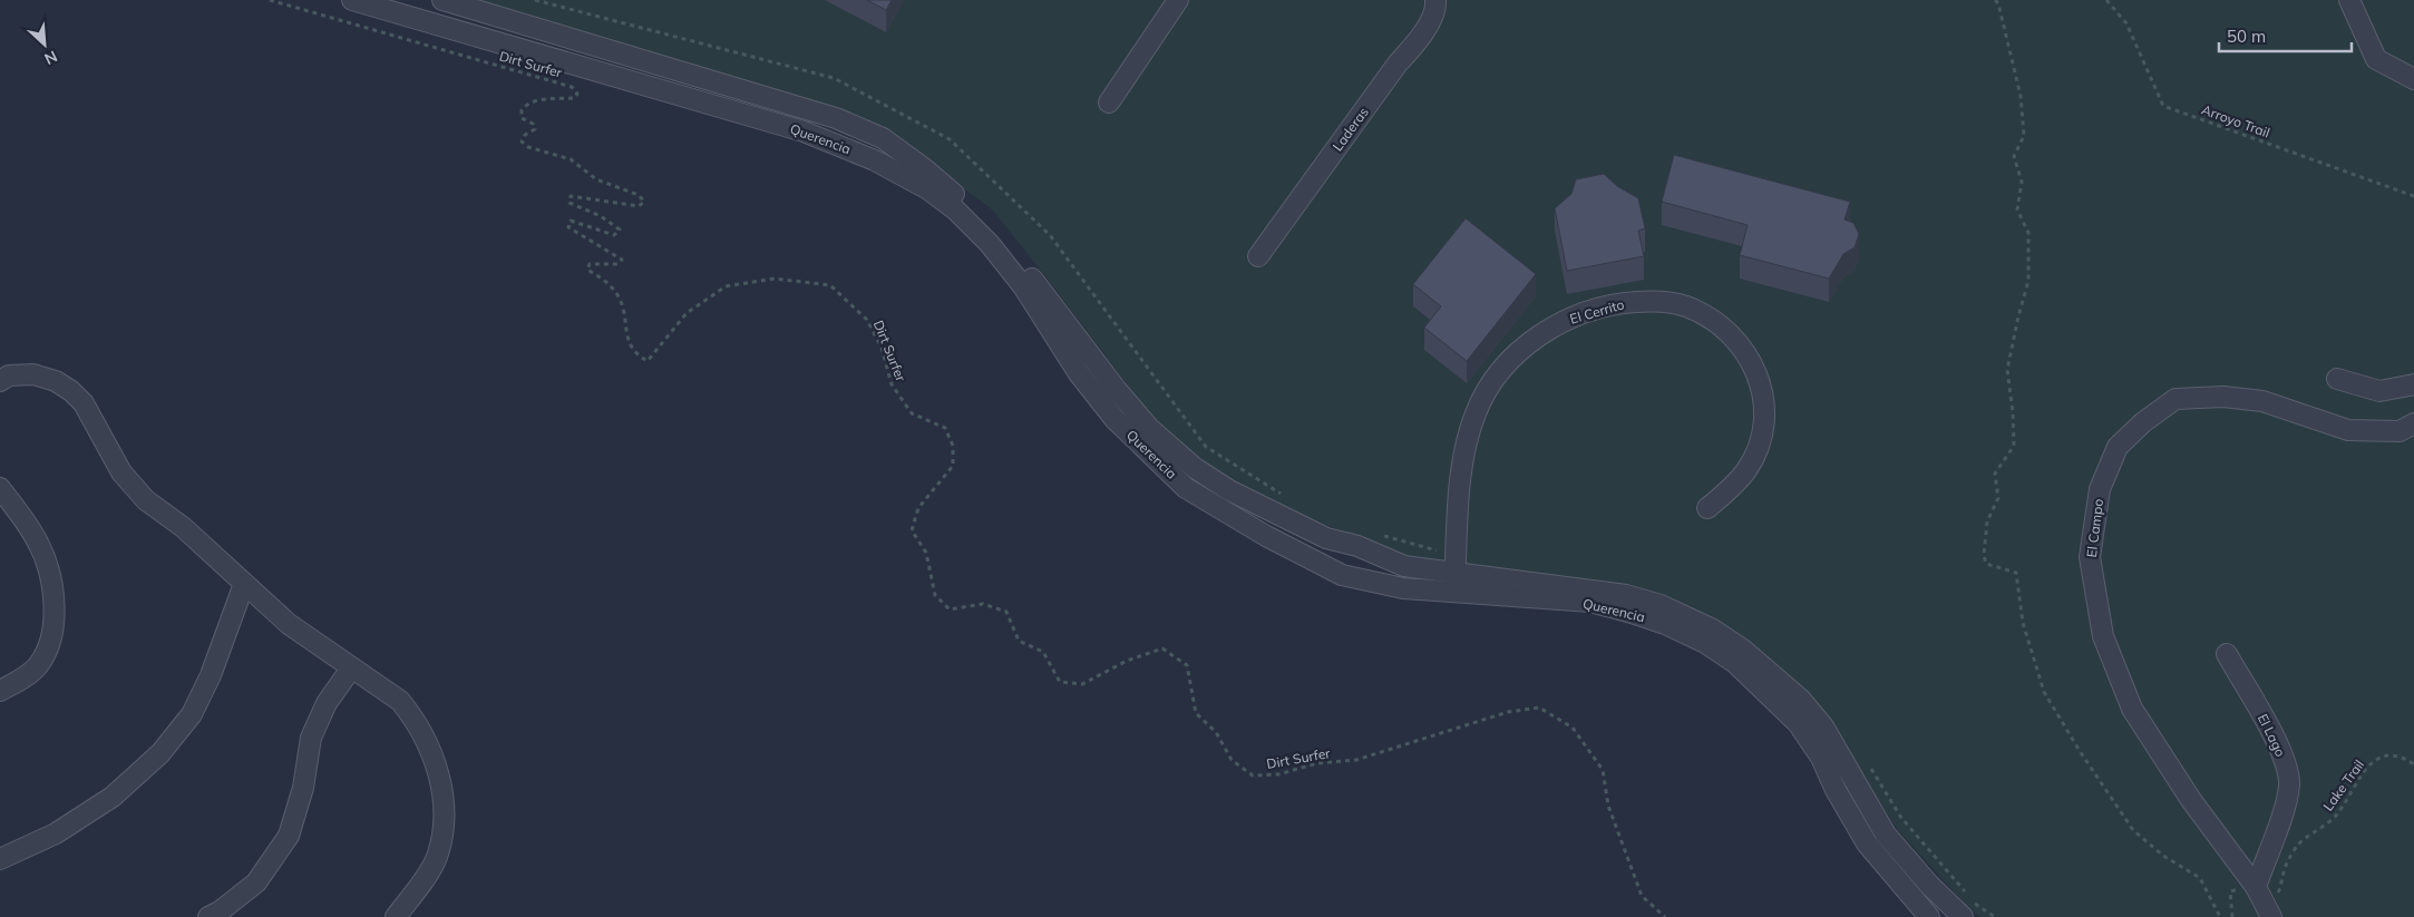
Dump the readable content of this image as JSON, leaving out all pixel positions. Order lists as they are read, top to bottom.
{
  "streets": {
    "street": [
      "Laderas",
      "Querencia",
      "El Cerrito",
      "El Campo",
      "El Lago"
    ],
    "path": ["Dirt Surfer", "Arroyo Trail", "Lake Trail"]
  },
  "crossings": [
    ["Querencia", "El Cerrito"],
    ["El Campo", "El Lago"],
    ["El Campo", "Lake Trail"]
  ],
  "scale_bar": "50 m",
  "north": "bottom right"
}
